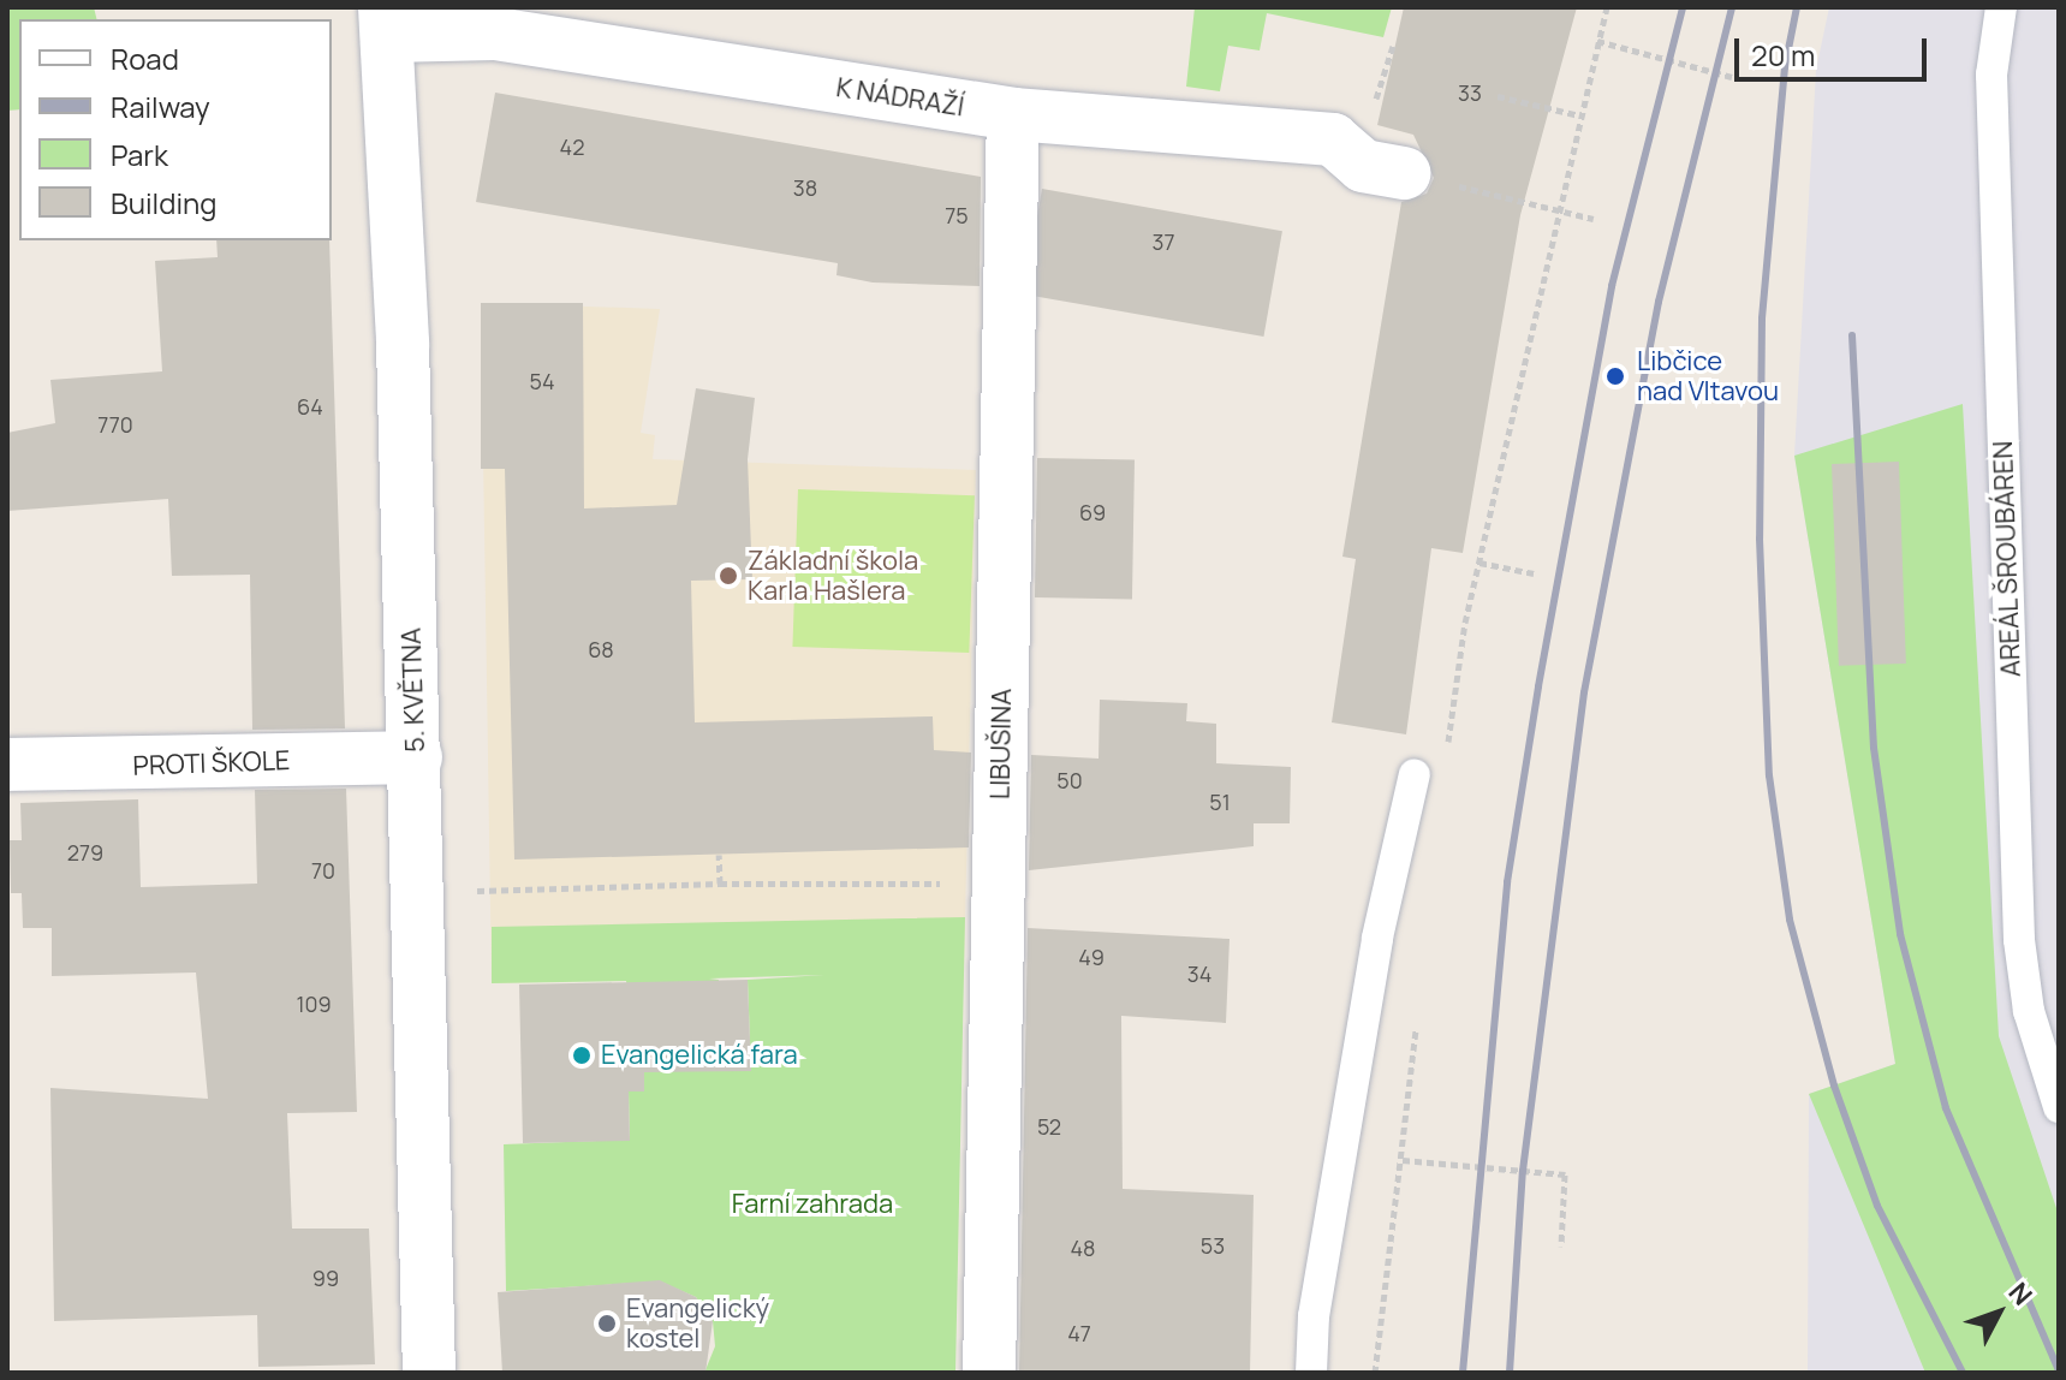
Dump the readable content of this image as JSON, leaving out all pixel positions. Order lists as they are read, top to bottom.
{
  "streets": {
    "street": [
      "K NÁDRAŽÍ",
      "5. KVĚTNA",
      "LIBUŠINA",
      "PROTI ŠKOLE"
    ],
    "lane": ["AREÁL ŠROUBÁREN"]
  },
  "crossings": [
    ["K NÁDRAŽÍ", "5. KVĚTNA"],
    ["K NÁDRAŽÍ", "LIBUŠINA"],
    ["5. KVĚTNA", "PROTI ŠKOLE"]
  ],
  "parks": ["Farní zahrada"],
  "places": [
    "Libčice nad Vltavou",
    "Základní škola Karla Hašlera",
    "Evangelická fara",
    "Evangelický kostel"
  ],
  "house_numbers": [
    "33",
    "42",
    "38",
    "75",
    "37",
    "54",
    "64",
    "770",
    "69",
    "68",
    "50",
    "51",
    "279",
    "70",
    "49",
    "34",
    "109",
    "52",
    "53",
    "48",
    "99",
    "47"
  ],
  "legend": [
    "Road",
    "Railway",
    "Park",
    "Building"
  ],
  "scale_bar": "20 m",
  "north": "top right"
}
